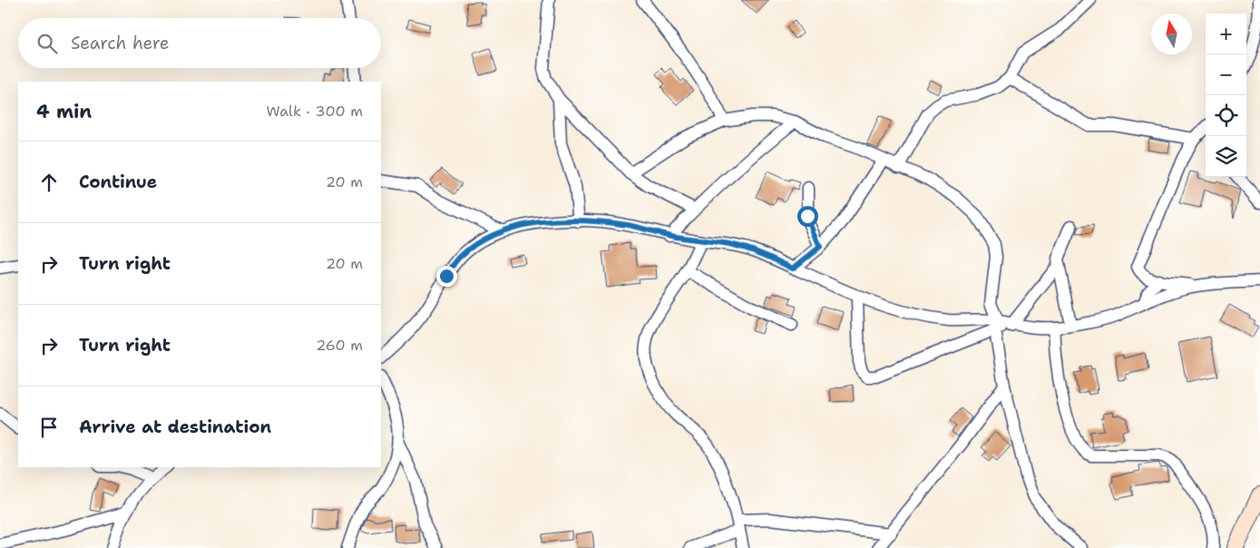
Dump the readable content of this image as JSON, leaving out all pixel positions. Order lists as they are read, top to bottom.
{
  "north": "top",
  "page": {
    "map_buttons": ["+", "−"],
    "search": "Search here",
    "heading": ["4 min", "Walk · 300 m"],
    "list": [
      ["Continue", "20 m"],
      ["Turn right", "20 m"],
      ["Turn right", "260 m"],
      "Arrive at destination"
    ]
  }
}
